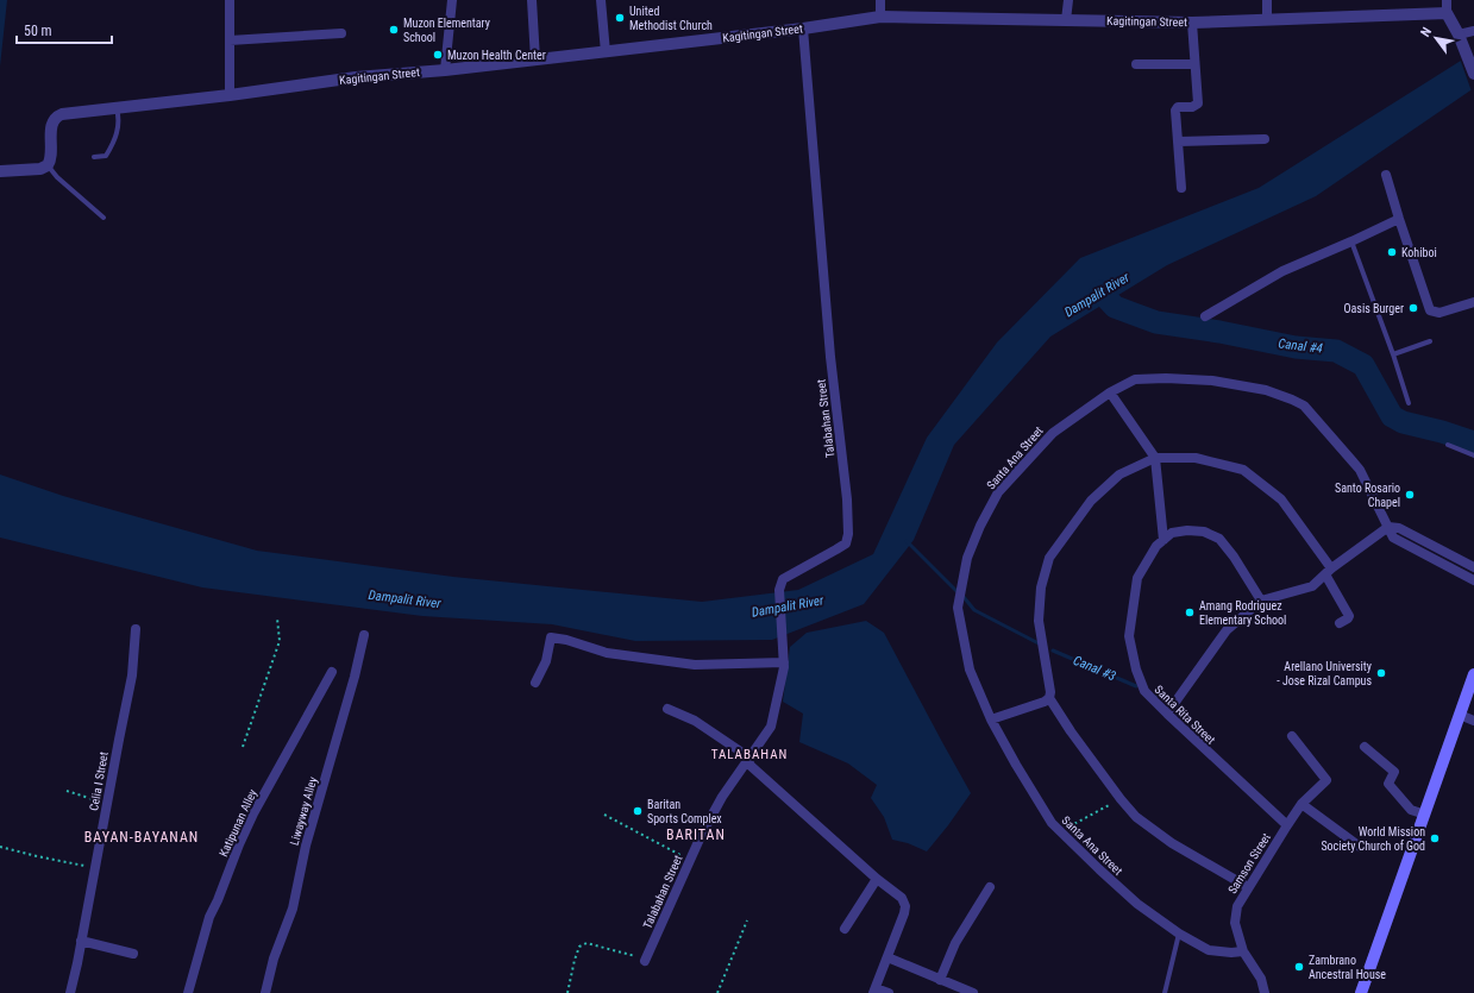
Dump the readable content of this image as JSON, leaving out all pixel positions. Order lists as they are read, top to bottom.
{
  "streets": {
    "street": [
      "Kagitingan Street",
      "Talabahan Street",
      "Santa Ana Street",
      "Santa Rita Street",
      "Celia I Street",
      "Liwayway Alley",
      "Katipunan Alley",
      "Samson Street"
    ]
  },
  "crossings": [
    ["Kagitingan Street", "Talabahan Street"],
    ["Santa Ana Street", "Samson Street"],
    ["Santa Rita Street", "Samson Street"]
  ],
  "districts": ["TALABAHAN", "BARITAN", "BAYAN-BAYANAN"],
  "water": ["Dampalit River", "Canal #4", "Canal #3"],
  "places": [
    "United Methodist Church",
    "Muzon Elementary School",
    "Muzon Health Center",
    "Kohiboi",
    "Oasis Burger",
    "Santo Rosario Chapel",
    "Amang Rodriguez Elementary School",
    "Arellano University - Jose Rizal Campus",
    "Baritan Sports Complex",
    "World Mission Society Church of God",
    "Zambrano Ancestral House"
  ],
  "scale_bar": "50 m",
  "north": "top left"
}
